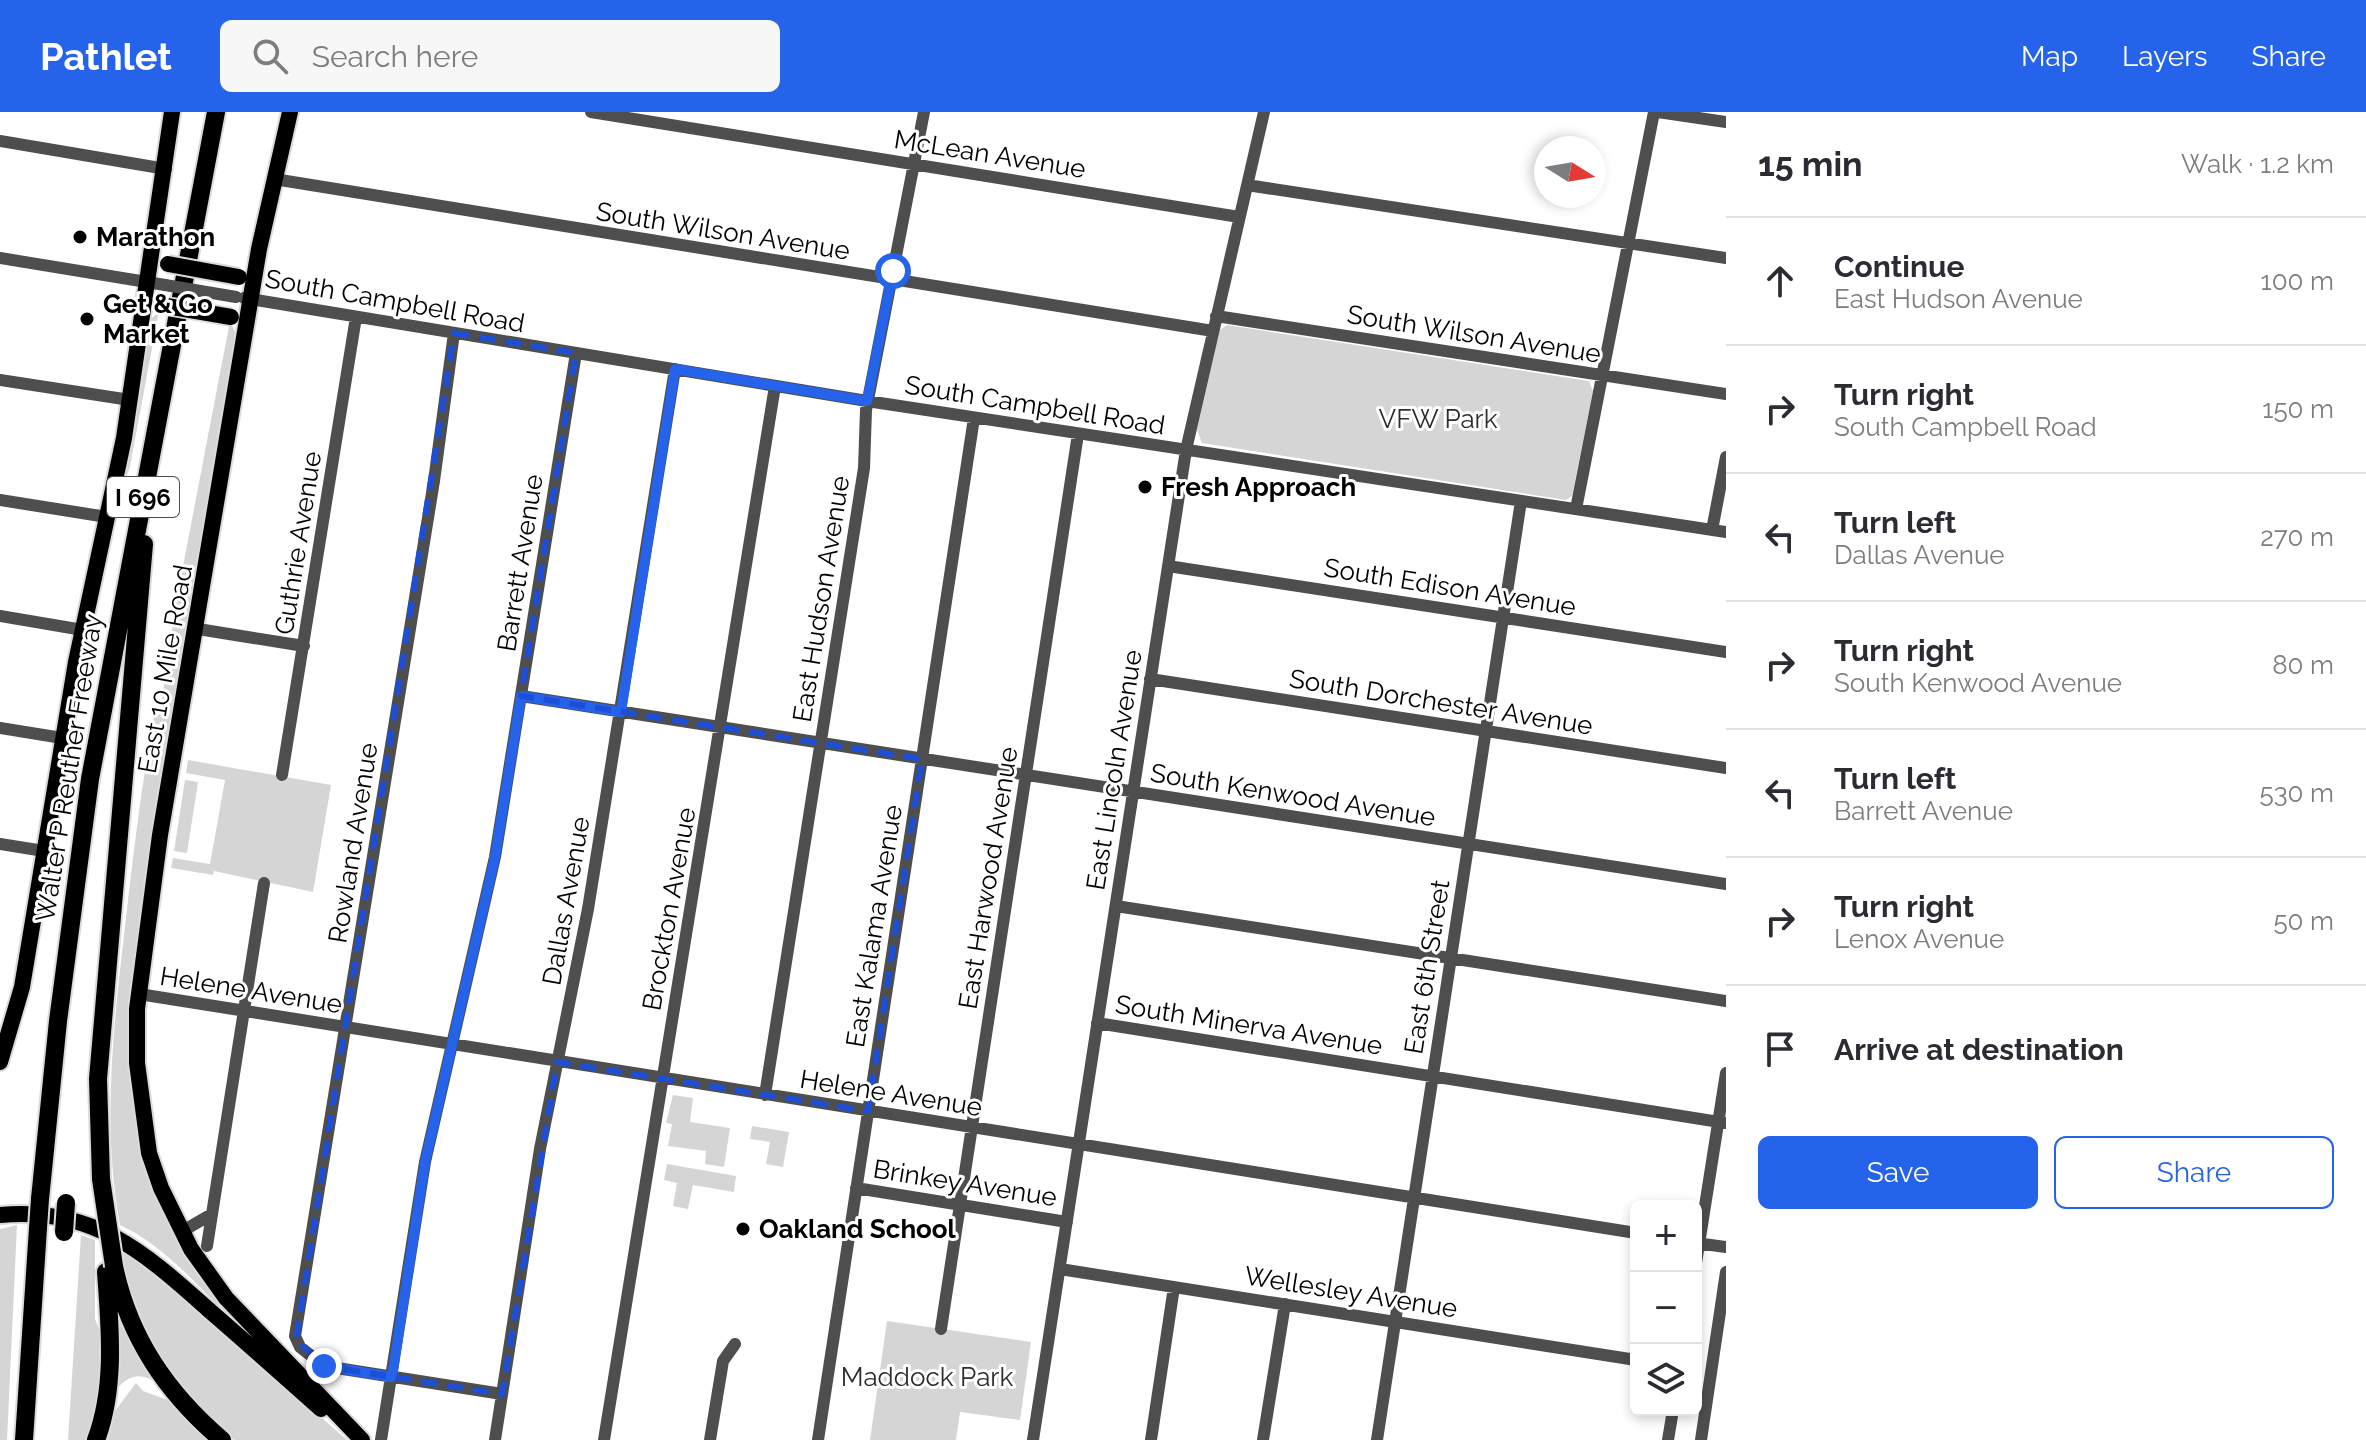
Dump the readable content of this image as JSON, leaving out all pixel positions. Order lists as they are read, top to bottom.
{
  "streets": {
    "highway": ["I 696", "Walter P Reuther Freeway"],
    "main road": ["East 10 Mile Road"],
    "street": [
      "McLean Avenue",
      "South Wilson Avenue",
      "South Campbell Road",
      "Guthrie Avenue",
      "Barrett Avenue",
      "South Edison Avenue",
      "East Hudson Avenue",
      "South Dorchester Avenue",
      "East Lincoln Avenue",
      "South Kenwood Avenue",
      "Rowland Avenue",
      "East Harwood Avenue",
      "Dallas Avenue",
      "Brockton Avenue",
      "East Kalama Avenue",
      "East 6th Street",
      "Helene Avenue",
      "South Minerva Avenue",
      "Brinkey Avenue",
      "Wellesley Avenue"
    ]
  },
  "crossings": [
    ["McLean Avenue", "East Hudson Avenue"],
    ["McLean Avenue", "East Lincoln Avenue"],
    ["South Wilson Avenue", "East Hudson Avenue"],
    ["South Wilson Avenue", "East 10 Mile Road"],
    ["South Wilson Avenue", "East Lincoln Avenue"],
    ["South Campbell Road", "Guthrie Avenue"],
    ["South Campbell Road", "Barrett Avenue"],
    ["South Campbell Road", "East Hudson Avenue"],
    ["South Campbell Road", "East 10 Mile Road"],
    ["South Campbell Road", "East Lincoln Avenue"],
    ["South Campbell Road", "Rowland Avenue"],
    ["South Campbell Road", "East Harwood Avenue"],
    ["South Campbell Road", "Dallas Avenue"],
    ["South Campbell Road", "Brockton Avenue"],
    ["South Campbell Road", "East Kalama Avenue"],
    ["South Campbell Road", "East 6th Street"],
    ["Barrett Avenue", "South Kenwood Avenue"],
    ["Barrett Avenue", "Rowland Avenue"],
    ["Barrett Avenue", "Helene Avenue"],
    ["South Edison Avenue", "East Lincoln Avenue"],
    ["South Edison Avenue", "East 6th Street"],
    ["East Hudson Avenue", "South Kenwood Avenue"],
    ["East Hudson Avenue", "Helene Avenue"],
    ["East 10 Mile Road", "Helene Avenue"],
    ["South Dorchester Avenue", "East Lincoln Avenue"],
    ["South Dorchester Avenue", "East 6th Street"],
    ["East Lincoln Avenue", "South Kenwood Avenue"],
    ["East Lincoln Avenue", "Helene Avenue"],
    ["East Lincoln Avenue", "South Minerva Avenue"],
    ["East Lincoln Avenue", "Brinkey Avenue"],
    ["East Lincoln Avenue", "Wellesley Avenue"],
    ["South Kenwood Avenue", "East Harwood Avenue"],
    ["South Kenwood Avenue", "Dallas Avenue"],
    ["South Kenwood Avenue", "Brockton Avenue"],
    ["South Kenwood Avenue", "East Kalama Avenue"],
    ["South Kenwood Avenue", "East 6th Street"],
    ["Rowland Avenue", "Helene Avenue"],
    ["East Harwood Avenue", "Helene Avenue"],
    ["East Harwood Avenue", "Brinkey Avenue"],
    ["Dallas Avenue", "Helene Avenue"],
    ["Brockton Avenue", "Helene Avenue"],
    ["East Kalama Avenue", "Helene Avenue"],
    ["East Kalama Avenue", "Brinkey Avenue"],
    ["East 6th Street", "Helene Avenue"],
    ["East 6th Street", "South Minerva Avenue"],
    ["East 6th Street", "Wellesley Avenue"]
  ],
  "parks": ["VFW Park", "Maddock Park"],
  "places": [
    "Marathon",
    "Get & Go Market",
    "Fresh Approach",
    "Oakland School"
  ],
  "north": "right",
  "page": {
    "header": "Pathlet",
    "search": "Search here",
    "nav": ["Map", "Layers", "Share"],
    "heading": ["15 min", "Walk · 1.2 km"],
    "list": [
      ["Continue", "East Hudson Avenue", "100 m"],
      ["Turn right", "South Campbell Road", "150 m"],
      ["Turn left", "Dallas Avenue", "270 m"],
      ["Turn right", "South Kenwood Avenue", "80 m"],
      ["Turn left", "Barrett Avenue", "530 m"],
      ["Turn right", "Lenox Avenue", "50 m"],
      "Arrive at destination"
    ],
    "buttons": ["Save", "Share"],
    "map_buttons": ["+", "−"]
  }
}
